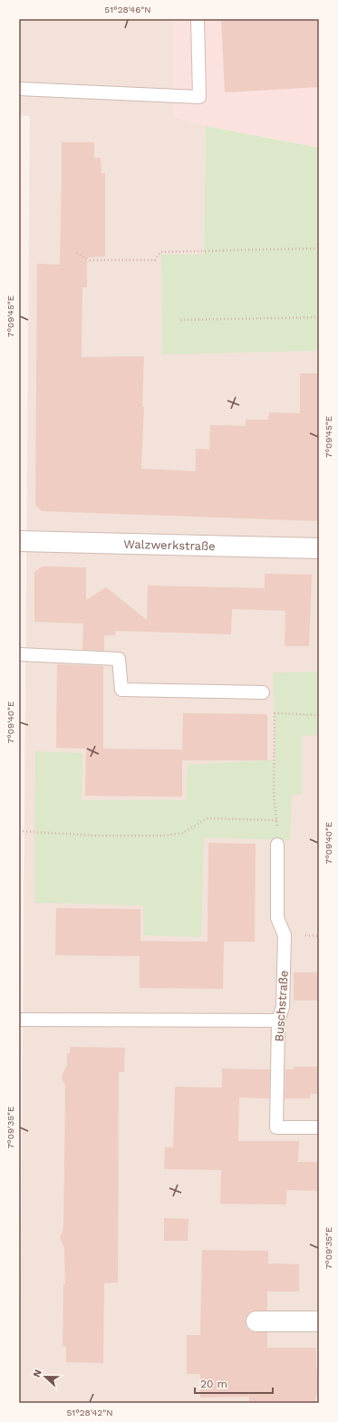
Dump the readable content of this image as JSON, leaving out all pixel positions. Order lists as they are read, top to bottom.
{
  "streets": {
    "street": ["Walzwerkstraße"],
    "lane": ["Buschstraße"]
  },
  "scale_bar": "20 m",
  "north": "left",
  "coordinates": [
    "51°28'46\"N",
    "7°09'45\"E",
    "7°09'40\"E",
    "7°09'35\"E",
    "51°28'42\"N"
  ]
}
